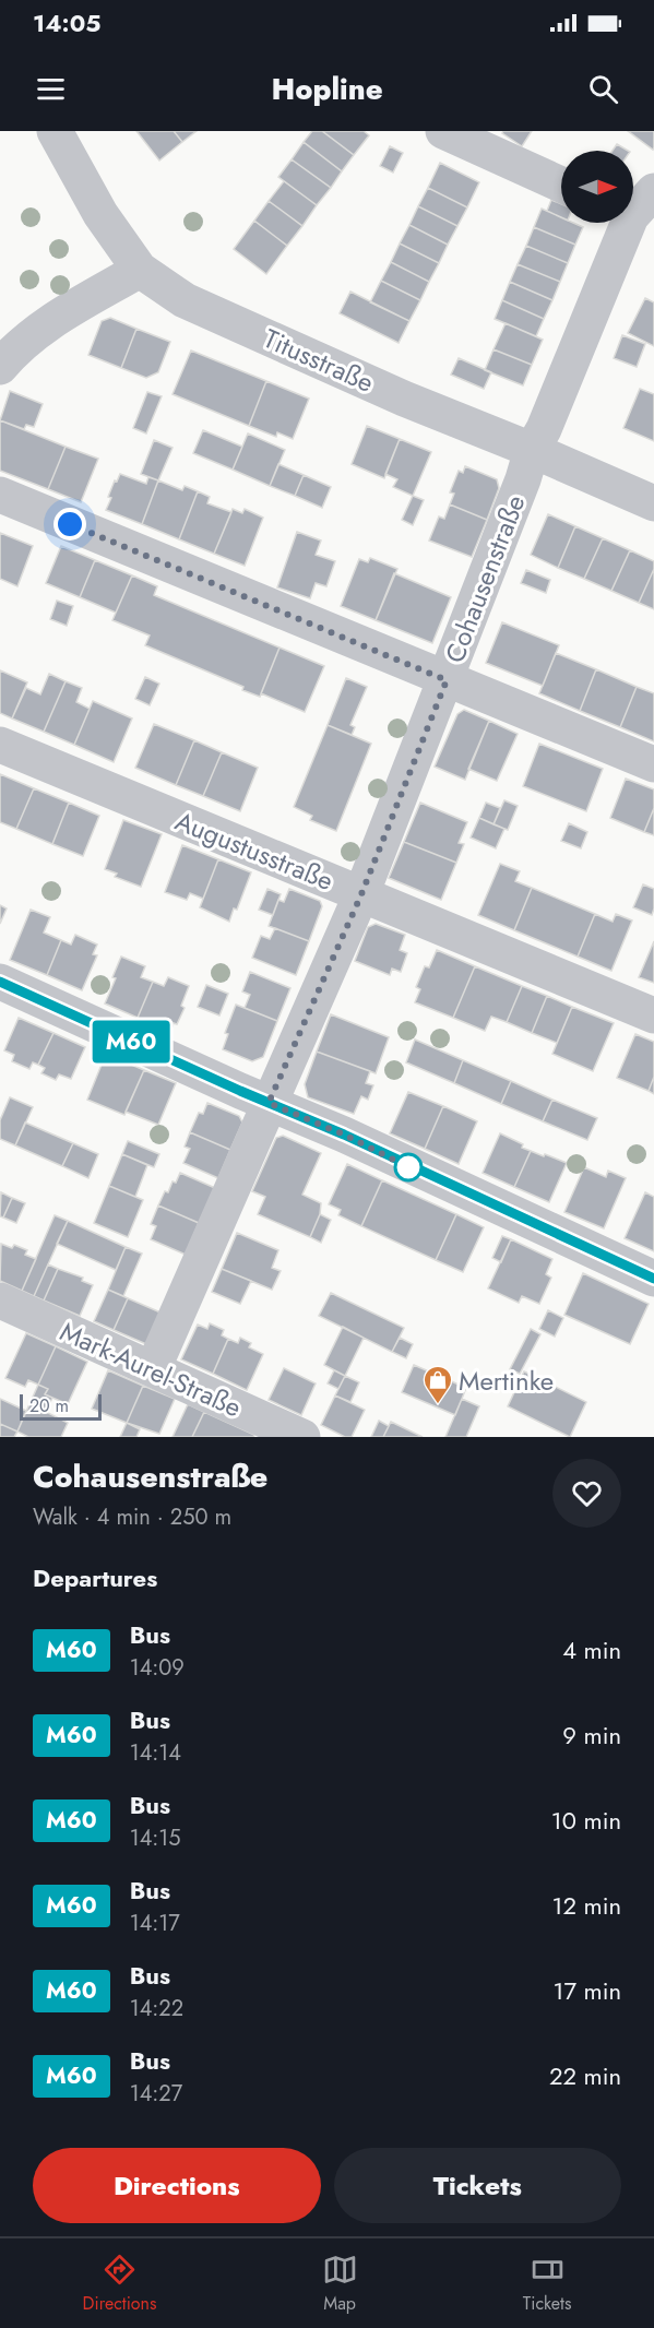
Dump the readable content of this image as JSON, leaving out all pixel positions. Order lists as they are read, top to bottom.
{
  "streets": {
    "street": [
      "Titusstraße",
      "Cohausenstraße",
      "Augustusstraße",
      "Mark-Aurel-Straße"
    ]
  },
  "crossings": [
    ["Titusstraße", "Cohausenstraße"],
    ["Cohausenstraße", "Augustusstraße"],
    ["Cohausenstraße", "Mark-Aurel-Straße"]
  ],
  "places": {
    "shop": ["Mertinke"]
  },
  "lines": ["bus line M60"],
  "scale_bar": "20 m",
  "north": "right",
  "page": {
    "status": "14:05",
    "header": "Hopline",
    "on_map": "M60",
    "scale": "20 m",
    "heading": [
      ["Cohausenstraße", "Walk · 4 min · 250 m"],
      "Departures"
    ],
    "list": [
      {
        "mark": "M60",
        "name": "Bus",
        "note": "14:09",
        "value": "4 min"
      },
      {
        "mark": "M60",
        "name": "Bus",
        "note": "14:14",
        "value": "9 min"
      },
      {
        "mark": "M60",
        "name": "Bus",
        "note": "14:15",
        "value": "10 min"
      },
      {
        "mark": "M60",
        "name": "Bus",
        "note": "14:17",
        "value": "12 min"
      },
      {
        "mark": "M60",
        "name": "Bus",
        "note": "14:22",
        "value": "17 min"
      },
      {
        "mark": "M60",
        "name": "Bus",
        "note": "14:27",
        "value": "22 min"
      }
    ],
    "buttons": ["Directions", "Tickets"],
    "tabs": ["Directions", "Map", "Tickets"]
  }
}
